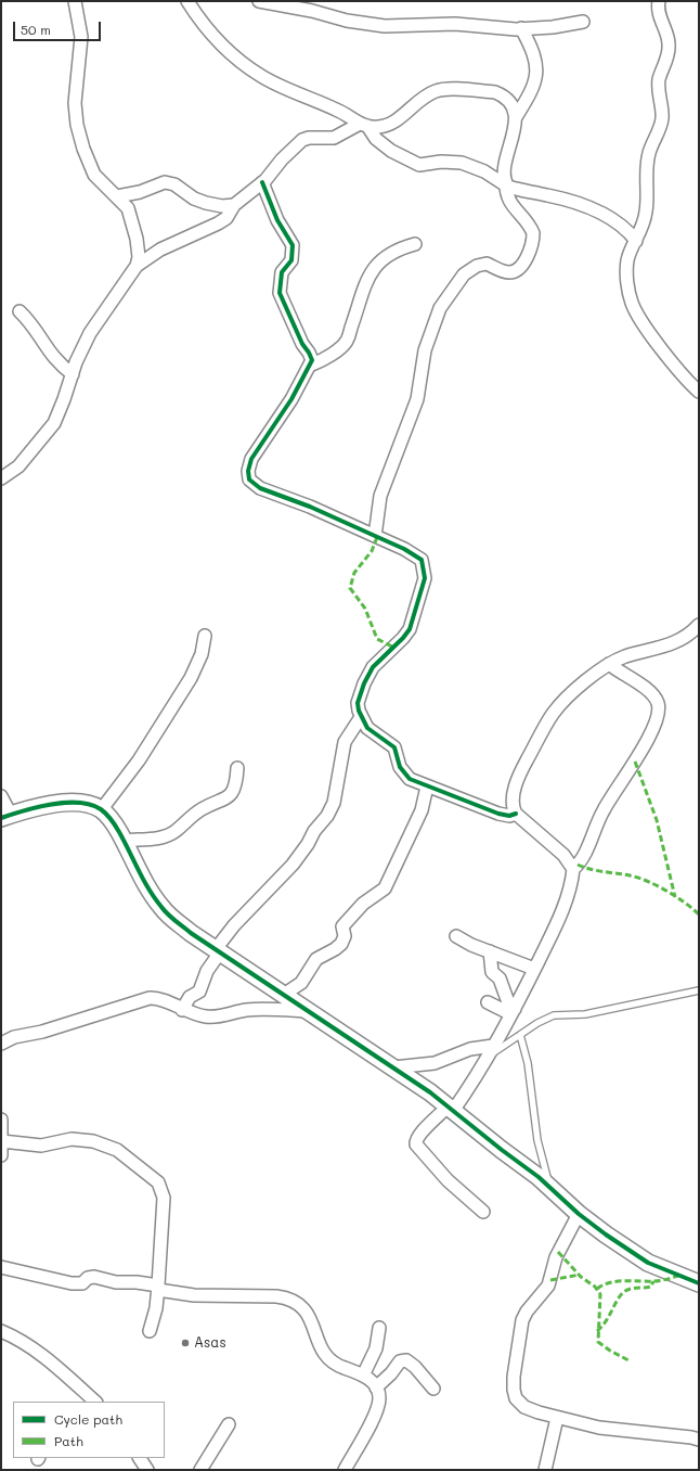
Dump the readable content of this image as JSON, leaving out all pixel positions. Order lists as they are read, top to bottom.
{
  "places": ["Asas"],
  "legend": ["Cycle path", "Path"],
  "scale_bar": "50 m"
}
